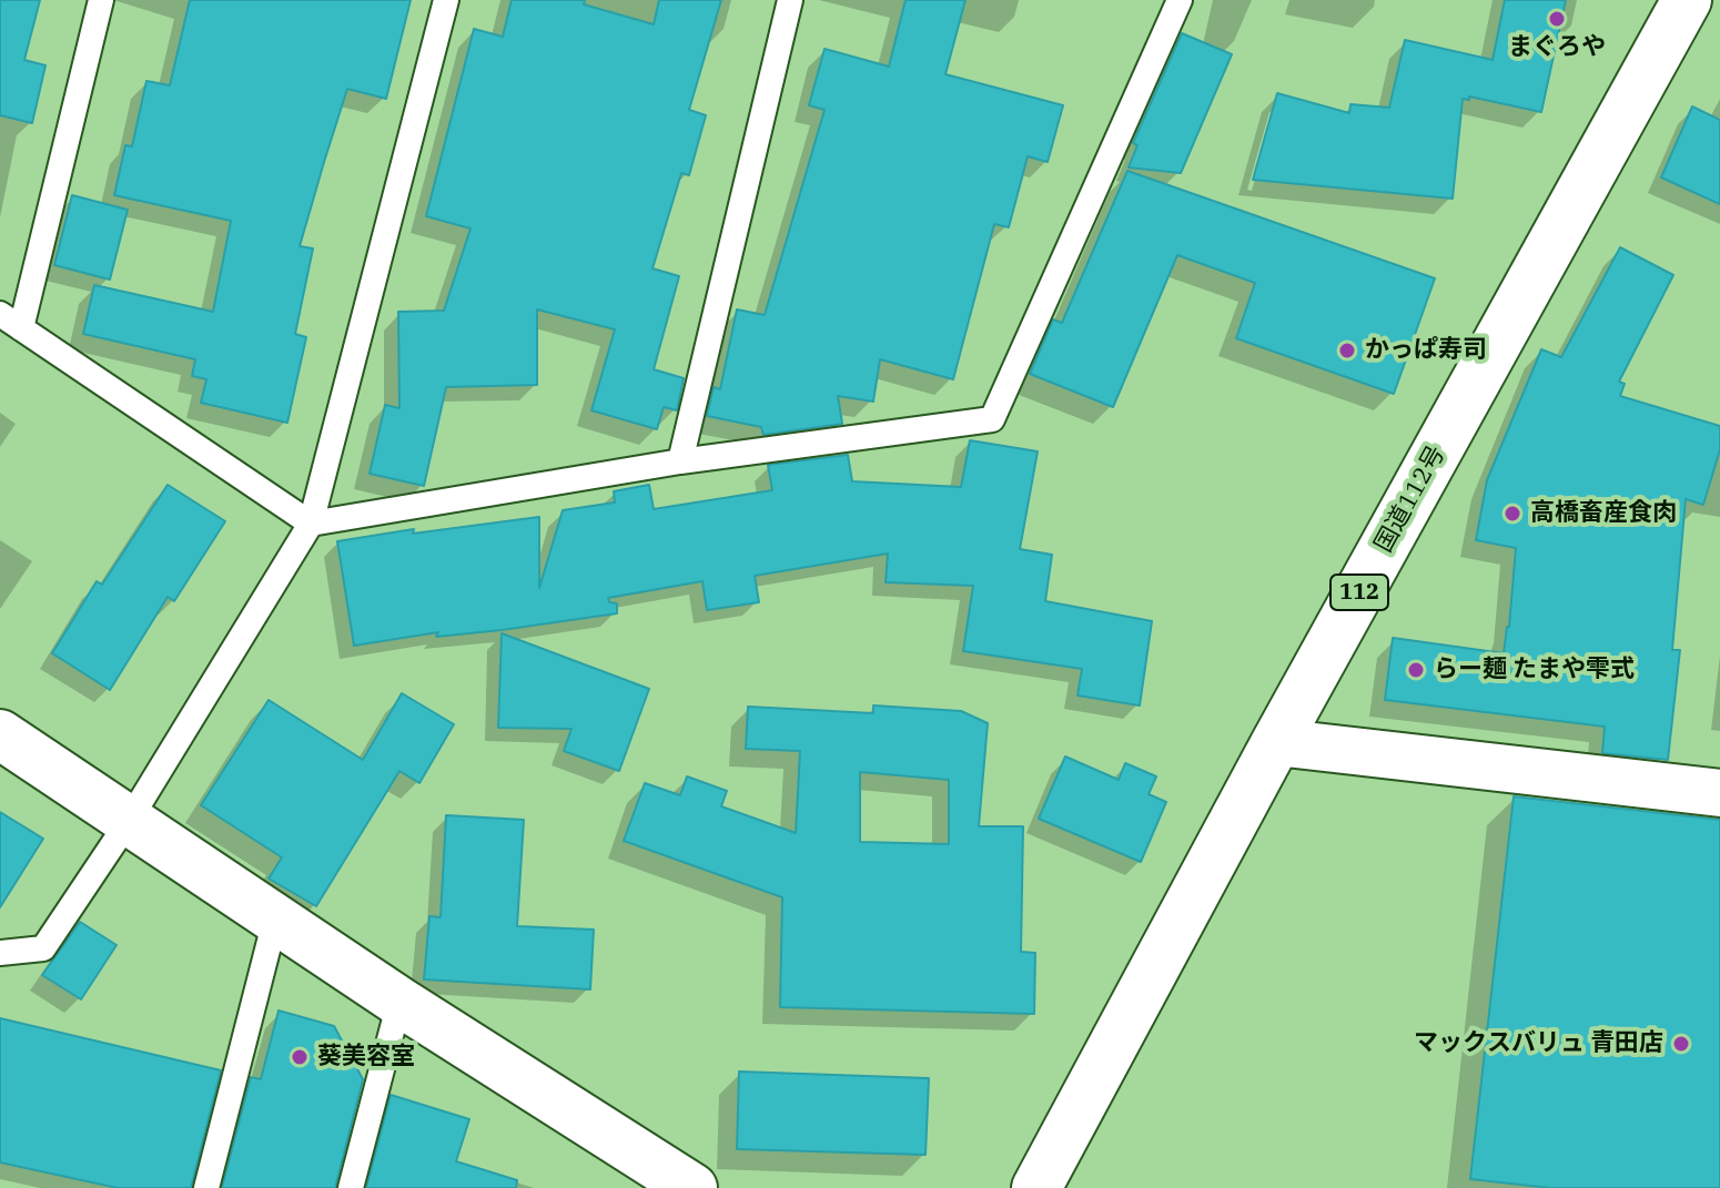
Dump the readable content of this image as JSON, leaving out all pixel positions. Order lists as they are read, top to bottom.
{
  "streets": {
    "main road": ["国道112号", "112"]
  },
  "places": [
    "まぐろや",
    "かっぱ寿司",
    "高橋畜産食肉",
    "らー麺 たまや雫式",
    "マックスバリュ 青田店",
    "葵美容室"
  ]
}
